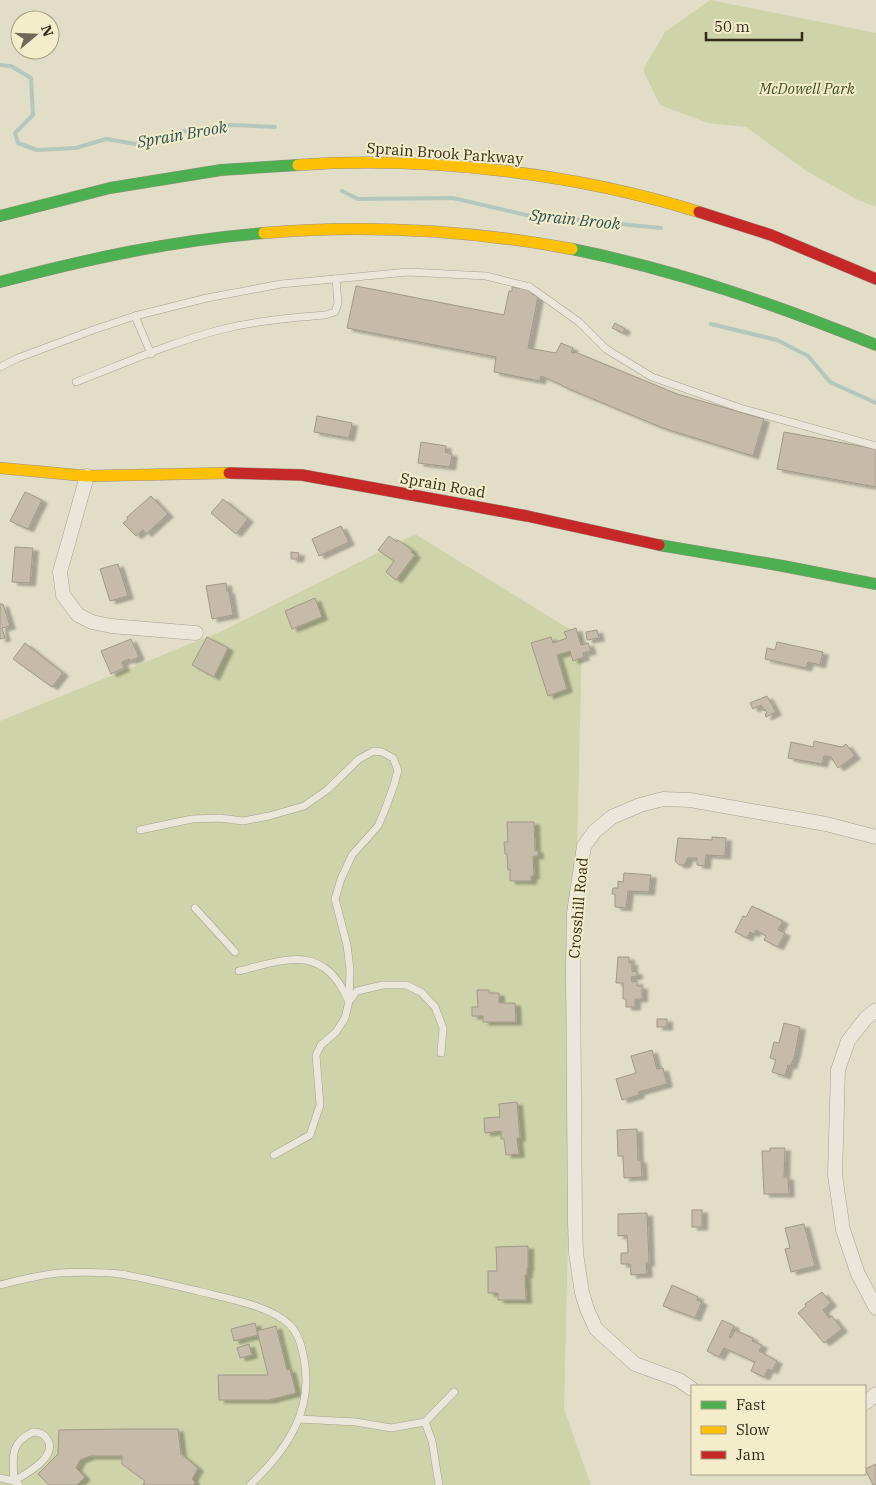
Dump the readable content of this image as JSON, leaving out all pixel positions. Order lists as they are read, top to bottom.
{
  "streets": {
    "main road": ["Sprain Brook Parkway", "Sprain Road"],
    "street": ["Crosshill Road"]
  },
  "water": ["Sprain Brook"],
  "parks": ["McDowell Park"],
  "legend": ["Fast", "Slow", "Jam"],
  "scale_bar": "50 m",
  "north": "right"
}
